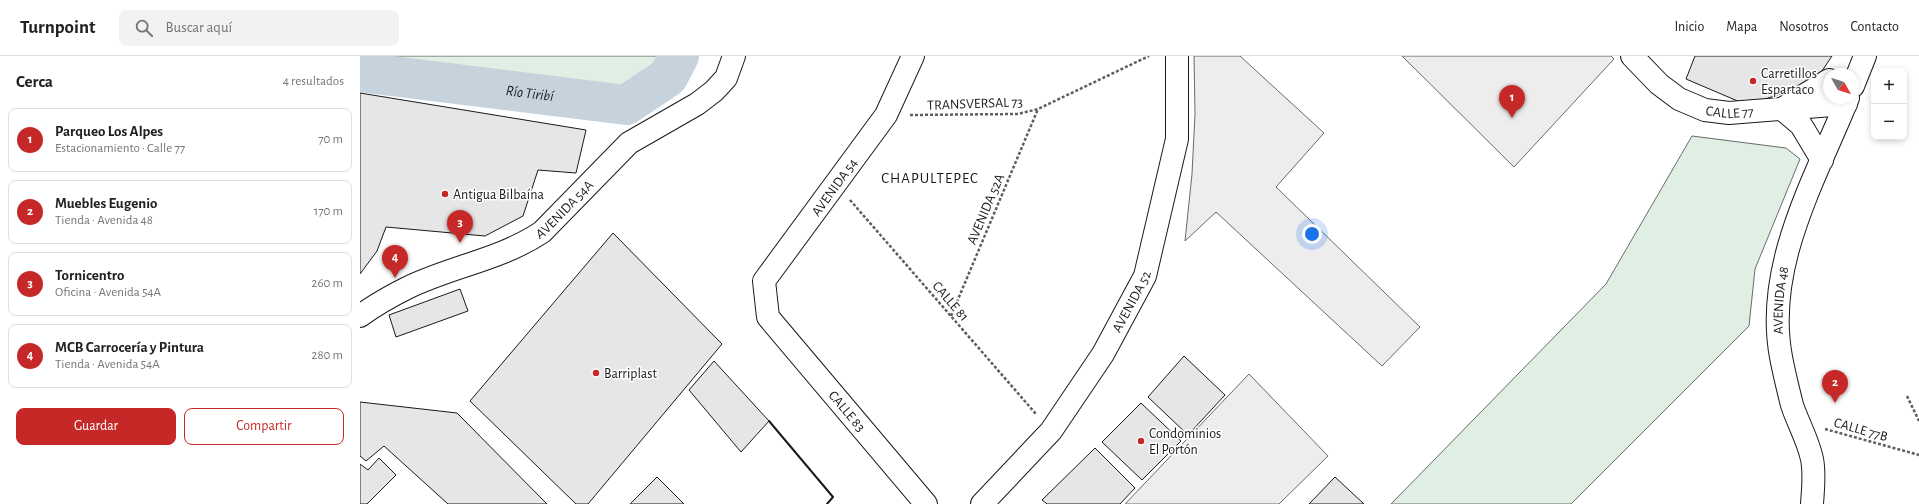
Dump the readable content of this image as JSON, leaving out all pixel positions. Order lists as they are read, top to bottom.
{
  "streets": {
    "street": [
      "CALLE 77",
      "AVENIDA 54",
      "AVENIDA 54A",
      "AVENIDA 52",
      "AVENIDA 48",
      "CALLE 83"
    ],
    "path": [
      "TRANSVERSAL 73",
      "AVENIDA 52A",
      "CALLE 81",
      "CALLE 77B"
    ]
  },
  "crossings": [
    ["TRANSVERSAL 73", "AVENIDA 54"],
    ["TRANSVERSAL 73", "AVENIDA 52A"],
    ["AVENIDA 54", "CALLE 81"],
    ["AVENIDA 54", "CALLE 83"],
    ["AVENIDA 52A", "CALLE 81"],
    ["CALLE 81", "AVENIDA 52"],
    ["AVENIDA 48", "CALLE 77B"]
  ],
  "districts": ["CHAPULTEPEC"],
  "water": ["Río Tiribí"],
  "places": [
    "Carretillos Espartaco",
    "Antigua Bilbaína",
    "Barriplast",
    "Condominios El Portón"
  ],
  "north": "bottom right",
  "page": {
    "header": "Turnpoint",
    "search": "Buscar aquí",
    "nav": [
      "Inicio",
      "Mapa",
      "Nosotros",
      "Contacto"
    ],
    "heading": ["Cerca", "4 resultados"],
    "map_buttons": ["+", "−"],
    "pins": [
      "1",
      "3",
      "4",
      "2"
    ],
    "list": [
      {
        "mark": "1",
        "name": "Parqueo Los Alpes",
        "note": "Estacionamiento · Calle 77",
        "value": "70 m"
      },
      {
        "mark": "2",
        "name": "Muebles Eugenio",
        "note": "Tienda · Avenida 48",
        "value": "170 m"
      },
      {
        "mark": "3",
        "name": "Tornicentro",
        "note": "Oficina · Avenida 54A",
        "value": "260 m"
      },
      {
        "mark": "4",
        "name": "MCB Carrocería y Pintura",
        "note": "Tienda · Avenida 54A",
        "value": "280 m"
      }
    ],
    "buttons": ["Guardar", "Compartir"]
  }
}
